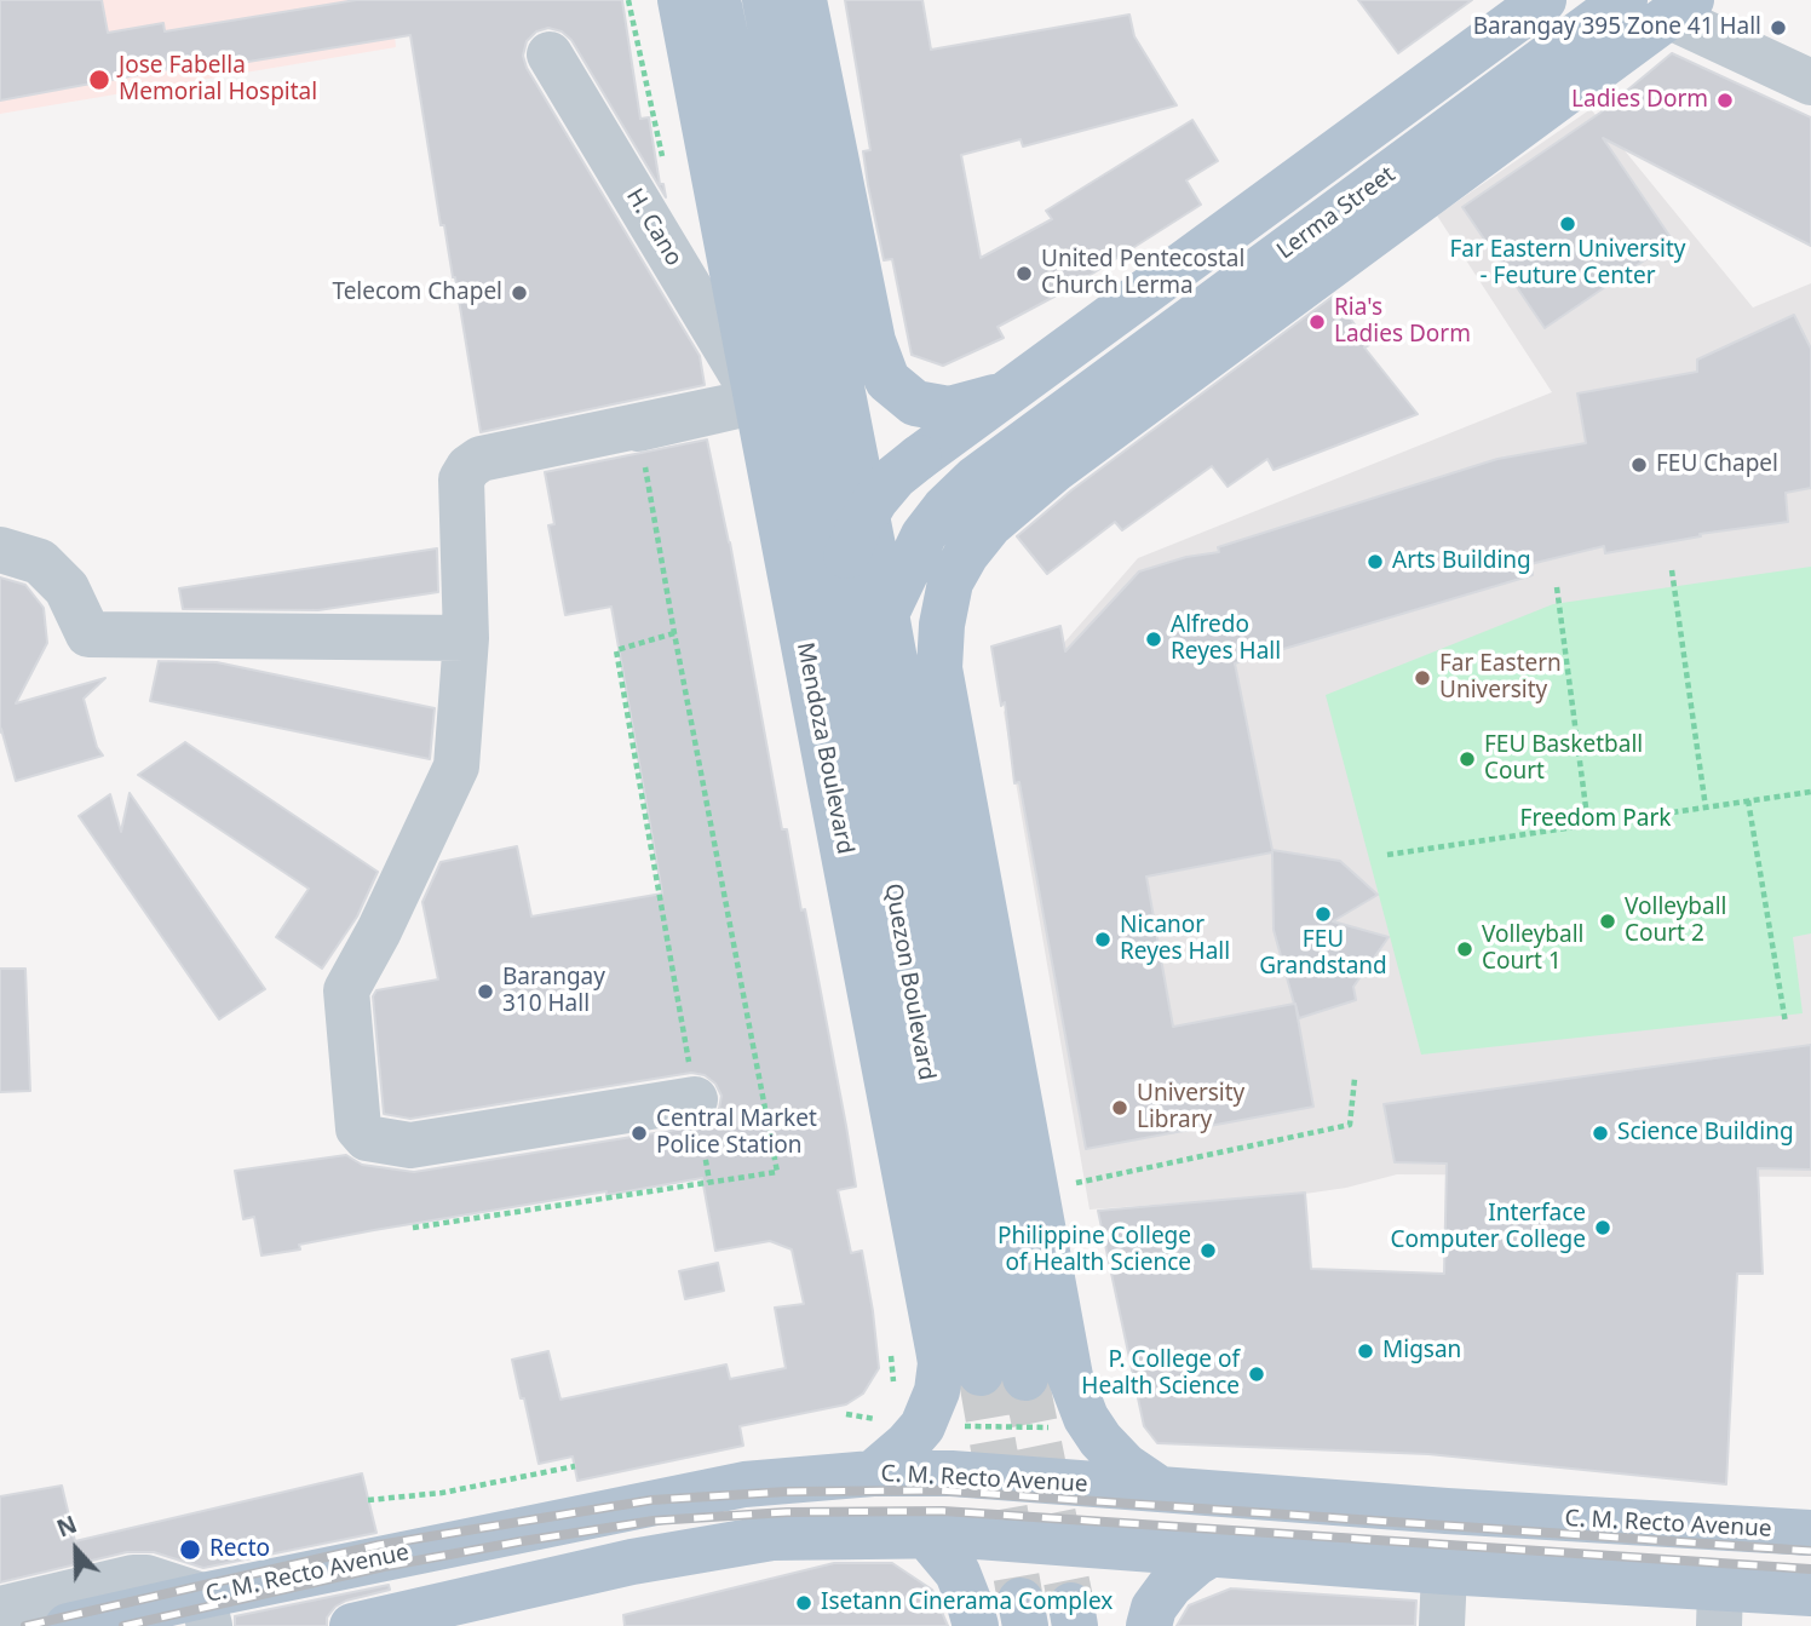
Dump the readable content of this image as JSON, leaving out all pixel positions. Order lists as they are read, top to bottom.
{
  "streets": {
    "main road": [
      "Lerma Street",
      "Mendoza Boulevard",
      "Quezon Boulevard",
      "C. M. Recto Avenue"
    ],
    "street": ["H. Cano"]
  },
  "crossings": [
    ["Lerma Street", "Quezon Boulevard"],
    ["H. Cano", "Mendoza Boulevard"],
    ["Mendoza Boulevard", "Quezon Boulevard"],
    ["Mendoza Boulevard", "C. M. Recto Avenue"]
  ],
  "parks": ["Freedom Park"],
  "places": [
    "Barangay 395 Zone 41 Hall",
    "Jose Fabella Memorial Hospital",
    "Ladies Dorm",
    "Far Eastern University - Feuture Center",
    "United Pentecostal Church Lerma",
    "Telecom Chapel",
    "Ria's Ladies Dorm",
    "FEU Chapel",
    "Arts Building",
    "Alfredo Reyes Hall",
    "Far Eastern University",
    "FEU Basketball Court",
    "FEU Grandstand",
    "Volleyball Court 2",
    "Nicanor Reyes Hall",
    "Volleyball Court 1",
    "Barangay 310 Hall",
    "University Library",
    "Central Market Police Station",
    "Science Building",
    "Interface Computer College",
    "Philippine College of Health Science",
    "Migsan",
    "P. College of Health Science",
    "Recto",
    "Isetann Cinerama Complex"
  ],
  "north": "top"
}
